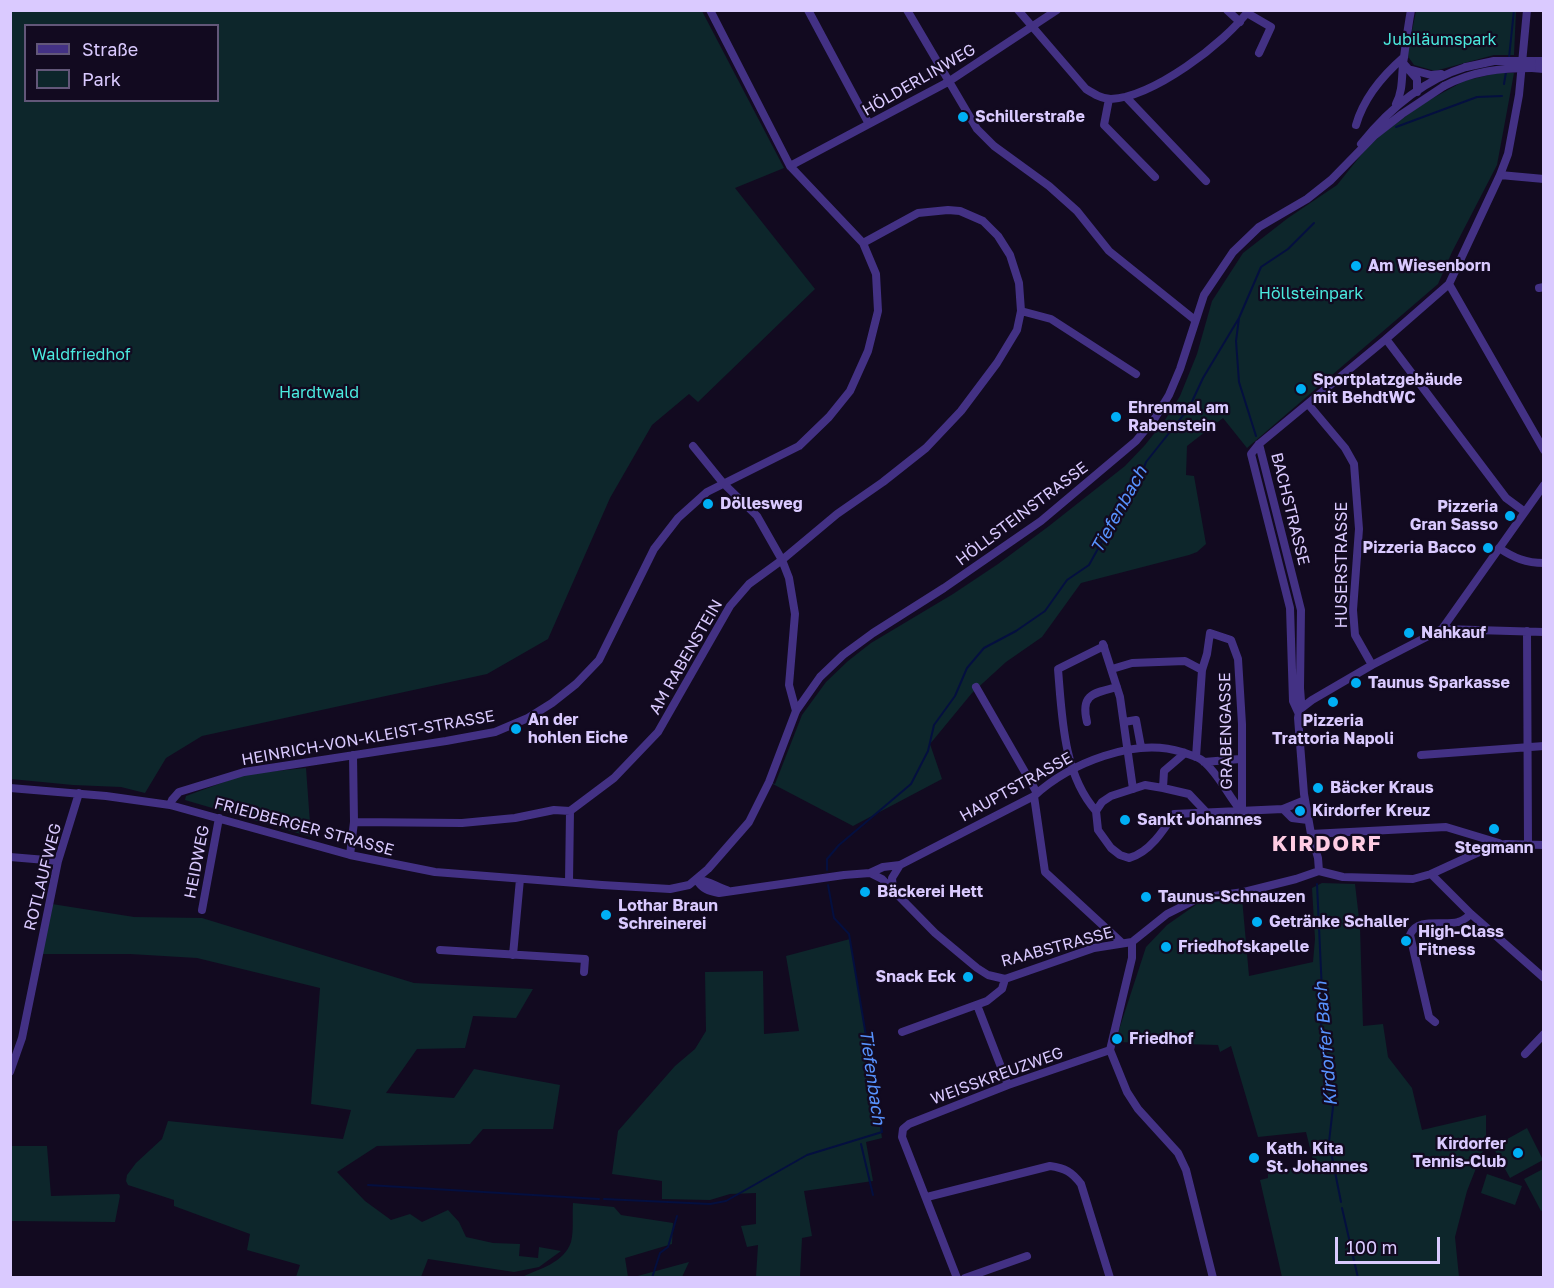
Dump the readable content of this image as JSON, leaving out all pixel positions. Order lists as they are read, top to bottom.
{
  "streets": {
    "street": [
      "HÖLDERLINWEG",
      "BACHSTRASSE",
      "HÖLLSTEINSTRASSE",
      "HUSERSTRASSE",
      "AM RABENSTEIN",
      "GRABENGASSE",
      "HEINRICH-VON-KLEIST-STRASSE",
      "HAUPTSTRASSE",
      "FRIEDBERGER STRASSE",
      "HEIDWEG",
      "ROTLAUFWEG",
      "RAABSTRASSE",
      "WEISSKREUZWEG"
    ]
  },
  "crossings": [
    ["HÖLDERLINWEG", "HEINRICH-VON-KLEIST-STRASSE"],
    ["BACHSTRASSE", "HUSERSTRASSE"],
    ["HÖLLSTEINSTRASSE", "FRIEDBERGER STRASSE"],
    ["AM RABENSTEIN", "HEINRICH-VON-KLEIST-STRASSE"],
    ["GRABENGASSE", "HAUPTSTRASSE"],
    ["HEINRICH-VON-KLEIST-STRASSE", "FRIEDBERGER STRASSE"],
    ["HAUPTSTRASSE", "RAABSTRASSE"],
    ["FRIEDBERGER STRASSE", "HEIDWEG"],
    ["FRIEDBERGER STRASSE", "ROTLAUFWEG"]
  ],
  "districts": ["KIRDORF"],
  "water": ["Tiefenbach", "Kirdorfer Bach"],
  "parks": [
    "Jubiläumspark",
    "Höllsteinpark",
    "Waldfriedhof",
    "Hardtwald"
  ],
  "places": [
    "Schillerstraße",
    "Am Wiesenborn",
    "Sportplatzgebäude mit BehdtWC",
    "Ehrenmal am Rabenstein",
    "Döllesweg",
    "Pizzeria Gran Sasso",
    "Pizzeria Bacco",
    "Nahkauf",
    "Taunus Sparkasse",
    "Pizzeria Trattoria Napoli",
    "An der hohlen Eiche",
    "Bäcker Kraus",
    "Kirdorfer Kreuz",
    "Sankt Johannes",
    "Stegmann",
    "Bäckerei Hett",
    "Taunus-Schnauzen",
    "Lothar Braun Schreinerei",
    "Getränke Schaller",
    "High-Class Fitness",
    "Friedhofskapelle",
    "Snack Eck",
    "Friedhof",
    "Kirdorfer Tennis-Club",
    "Kath. Kita St. Johannes"
  ],
  "legend": ["Straße", "Park"],
  "scale_bar": "100 m"
}
